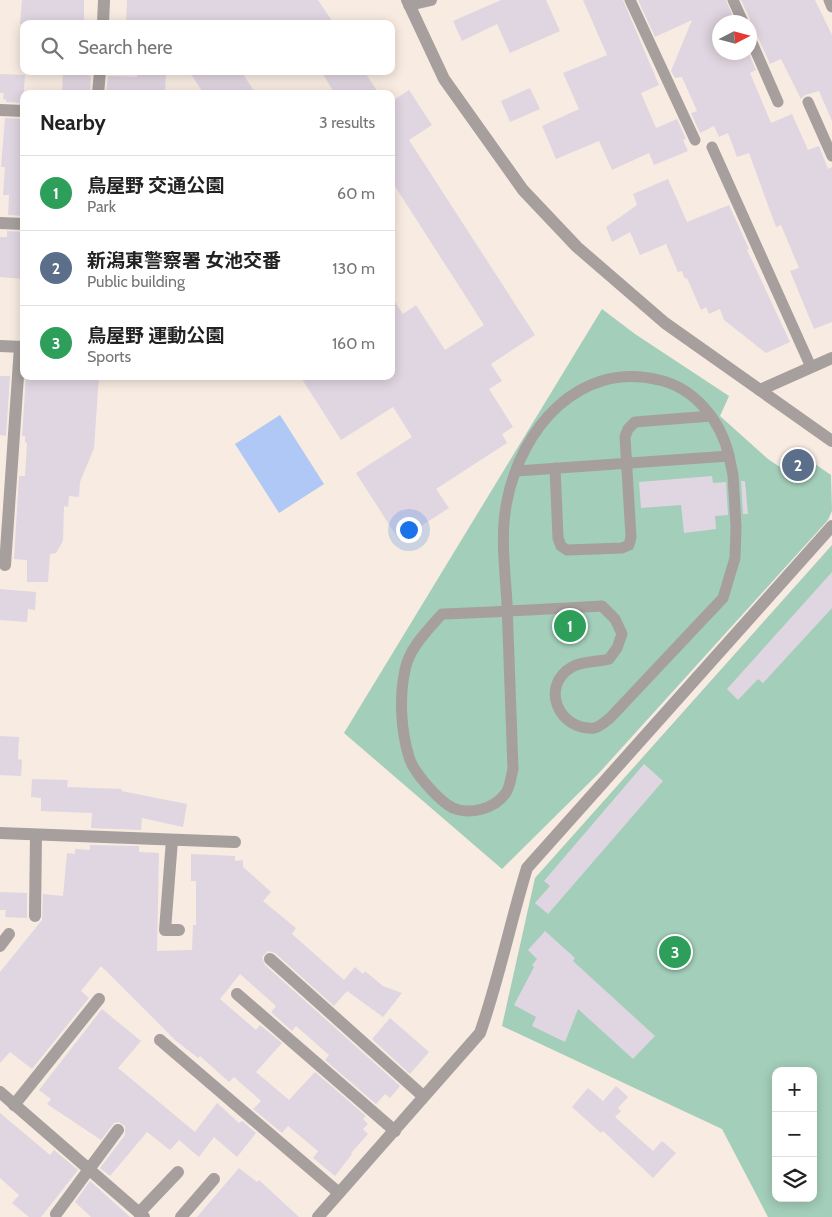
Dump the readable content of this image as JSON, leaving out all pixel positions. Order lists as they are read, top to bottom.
{
  "north": "right",
  "page": {
    "search": "Search here",
    "heading": ["Nearby", "3 results"],
    "list": [
      {
        "mark": "1",
        "name": "鳥屋野 交通公園",
        "note": "Park",
        "value": "60 m"
      },
      {
        "mark": "2",
        "name": "新潟東警察署 女池交番",
        "note": "Public building",
        "value": "130 m"
      },
      {
        "mark": "3",
        "name": "鳥屋野 運動公園",
        "note": "Sports",
        "value": "160 m"
      }
    ],
    "pins": ["2", "1", "3"],
    "map_buttons": ["+", "−"]
  }
}
